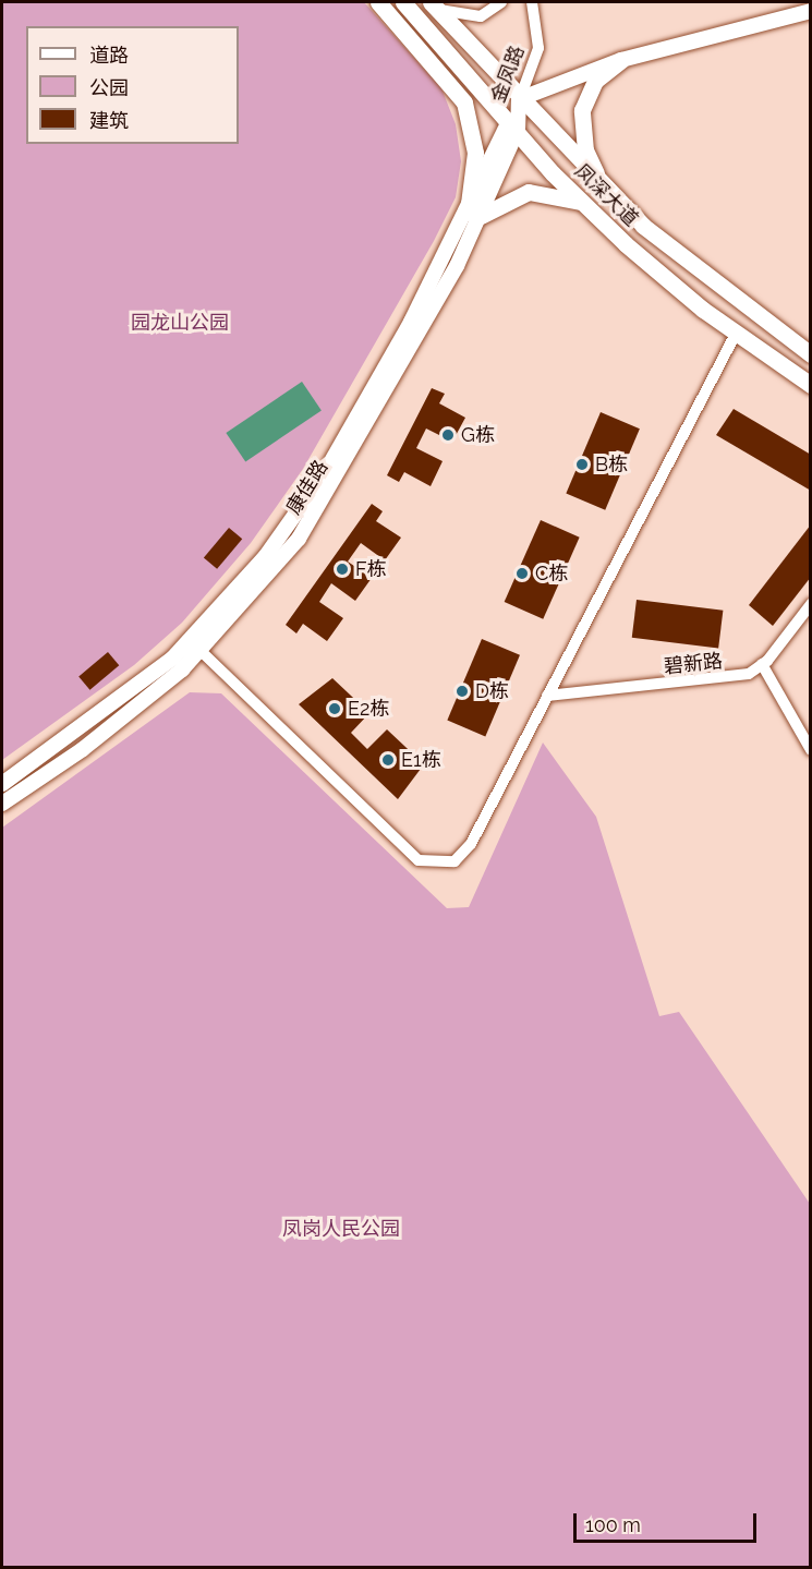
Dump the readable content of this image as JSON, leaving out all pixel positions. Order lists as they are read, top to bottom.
{
  "streets": {
    "main road": ["凤深大道"],
    "street": ["金凤路", "康佳路", "碧新路"]
  },
  "crossings": [
    ["金凤路", "凤深大道"],
    ["金凤路", "康佳路"],
    ["凤深大道", "康佳路"]
  ],
  "parks": ["园龙山公园", "凤岗人民公园"],
  "places": [
    "G栋",
    "B栋",
    "F栋",
    "C栋",
    "D栋",
    "E2栋",
    "E1栋"
  ],
  "legend": ["道路", "公园", "建筑"],
  "scale_bar": "100 m"
}
